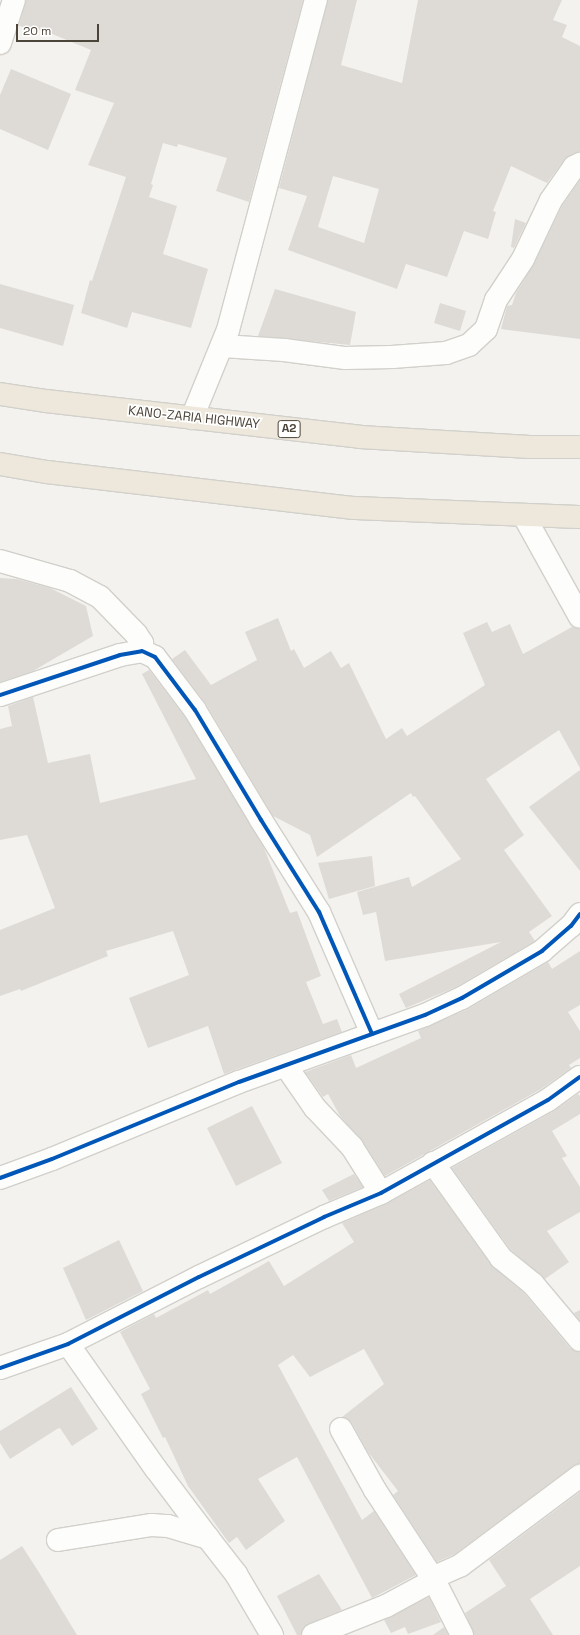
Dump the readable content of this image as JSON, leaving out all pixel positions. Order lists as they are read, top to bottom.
{
  "streets": {
    "highway": ["KANO-ZARIA HIGHWAY", "A2"]
  },
  "scale_bar": "20 m"
}
